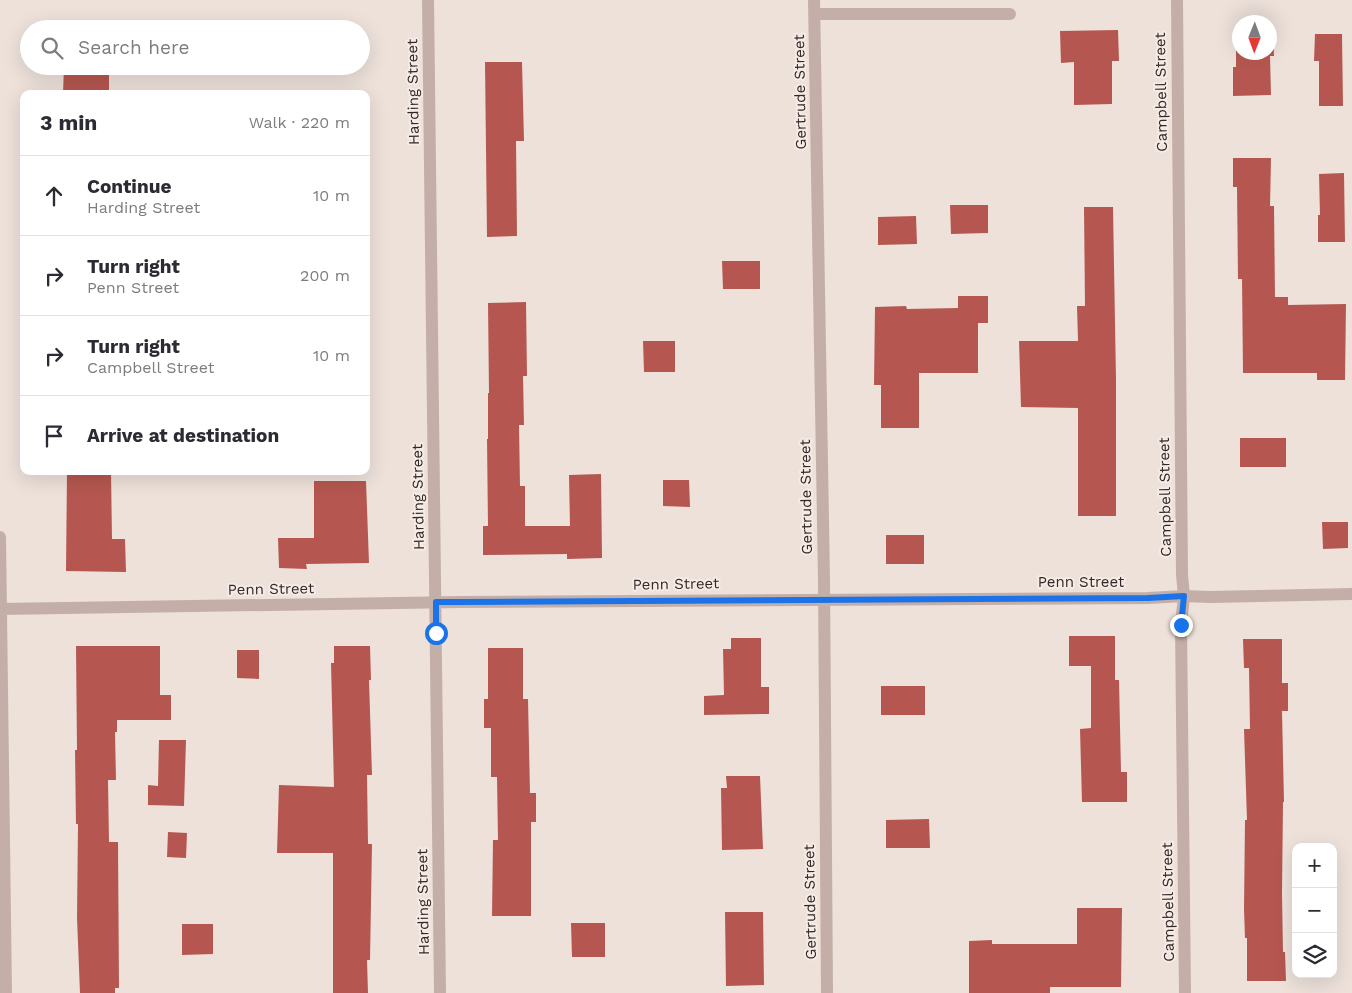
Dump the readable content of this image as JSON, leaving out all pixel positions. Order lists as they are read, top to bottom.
{
  "streets": {
    "street": [
      "Harding Street",
      "Gertrude Street",
      "Campbell Street",
      "Penn Street"
    ]
  },
  "crossings": [
    ["Harding Street", "Penn Street"],
    ["Gertrude Street", "Penn Street"],
    ["Campbell Street", "Penn Street"]
  ],
  "north": "bottom",
  "page": {
    "search": "Search here",
    "heading": ["3 min", "Walk · 220 m"],
    "list": [
      ["Continue", "Harding Street", "10 m"],
      ["Turn right", "Penn Street", "200 m"],
      ["Turn right", "Campbell Street", "10 m"],
      "Arrive at destination"
    ],
    "map_buttons": ["+", "−"]
  }
}
